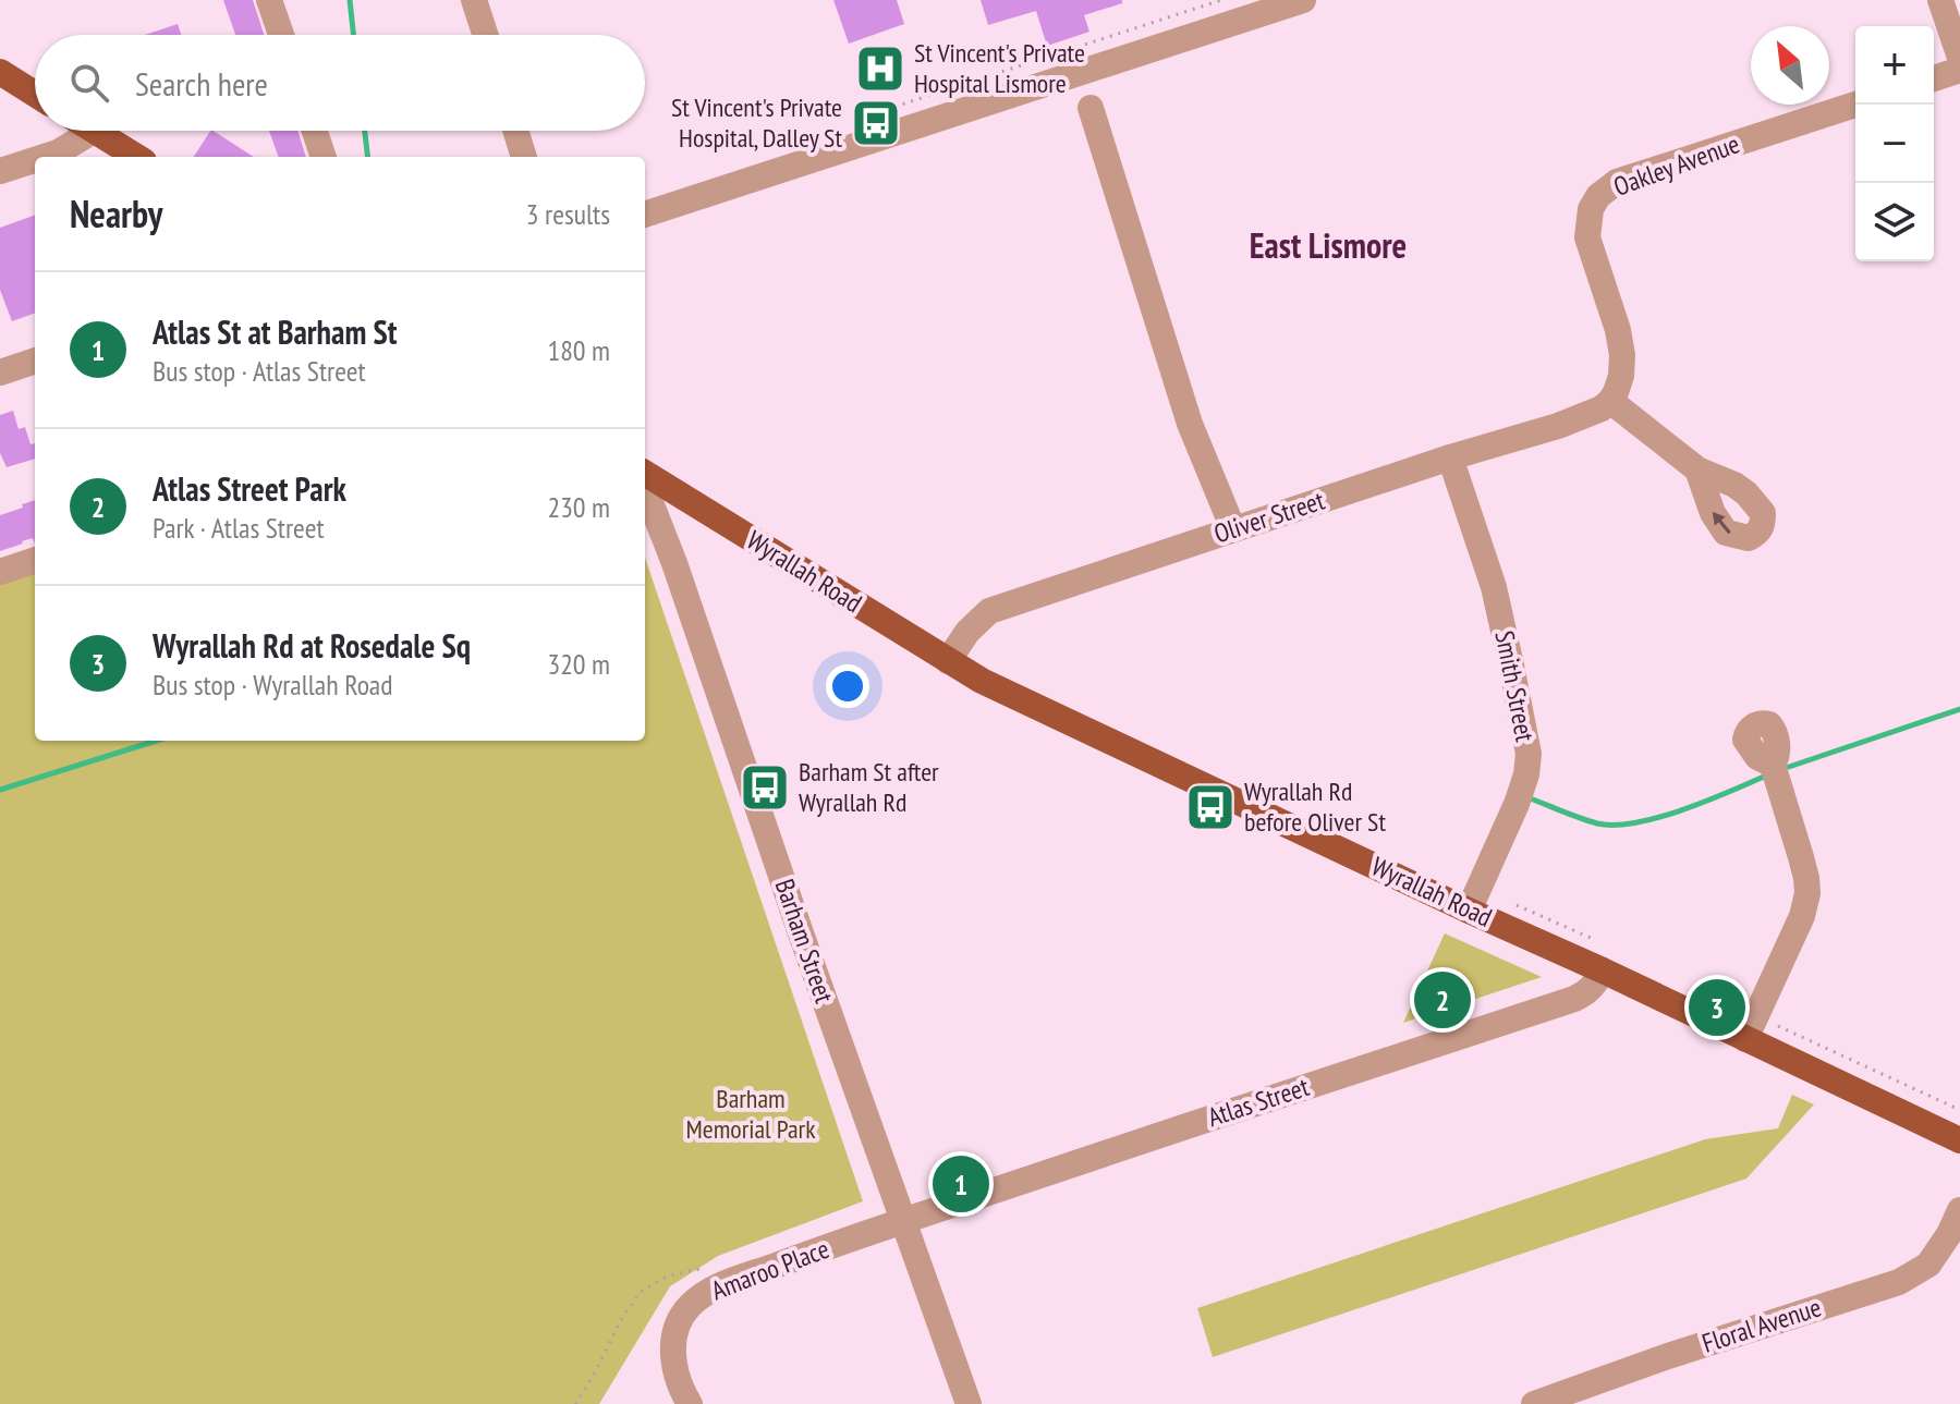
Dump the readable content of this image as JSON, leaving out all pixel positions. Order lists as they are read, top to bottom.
{
  "streets": {
    "main road": ["Wyrallah Road"],
    "street": [
      "Oakley Avenue",
      "Oliver Street",
      "Smith Street",
      "Barham Street",
      "Atlas Street",
      "Amaroo Place",
      "Floral Avenue"
    ]
  },
  "crossings": [
    ["Oakley Avenue", "Oliver Street"],
    ["Oliver Street", "Wyrallah Road"],
    ["Oliver Street", "Smith Street"],
    ["Wyrallah Road", "Smith Street"],
    ["Wyrallah Road", "Atlas Street"],
    ["Barham Street", "Atlas Street"],
    ["Barham Street", "Amaroo Place"],
    ["Atlas Street", "Amaroo Place"]
  ],
  "districts": ["East Lismore"],
  "parks": ["Barham Memorial Park"],
  "places": {
    "hospital": ["St Vincent's Private Hospital Lismore"],
    "bus stop": ["St Vincent's Private Hospital, Dalley St", "Barham St after Wyrallah Rd", "Wyrallah Rd before Oliver St"]
  },
  "north": "top left",
  "page": {
    "map_buttons": ["+", "−"],
    "search": "Search here",
    "heading": ["Nearby", "3 results"],
    "list": [
      {
        "mark": "1",
        "name": "Atlas St at Barham St",
        "note": "Bus stop · Atlas Street",
        "value": "180 m"
      },
      {
        "mark": "2",
        "name": "Atlas Street Park",
        "note": "Park · Atlas Street",
        "value": "230 m"
      },
      {
        "mark": "3",
        "name": "Wyrallah Rd at Rosedale Sq",
        "note": "Bus stop · Wyrallah Road",
        "value": "320 m"
      }
    ],
    "pins": ["2", "3", "1"]
  }
}
